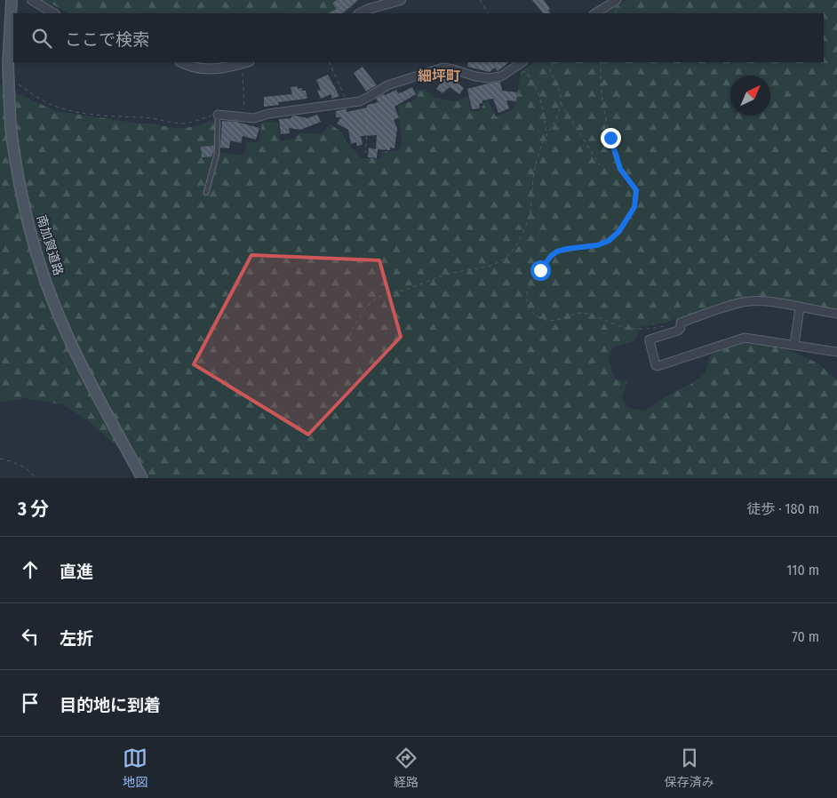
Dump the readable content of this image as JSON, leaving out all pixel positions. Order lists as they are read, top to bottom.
{
  "streets": {
    "main road": ["南加賀道路"]
  },
  "districts": ["細坪町"],
  "north": "top right",
  "page": {
    "search": "ここで検索",
    "heading": ["3 分", "徒歩 · 180 m"],
    "list": [
      ["直進", "110 m"],
      ["左折", "70 m"],
      "目的地に到着"
    ],
    "nav": ["地図", "経路", "保存済み"]
  }
}
